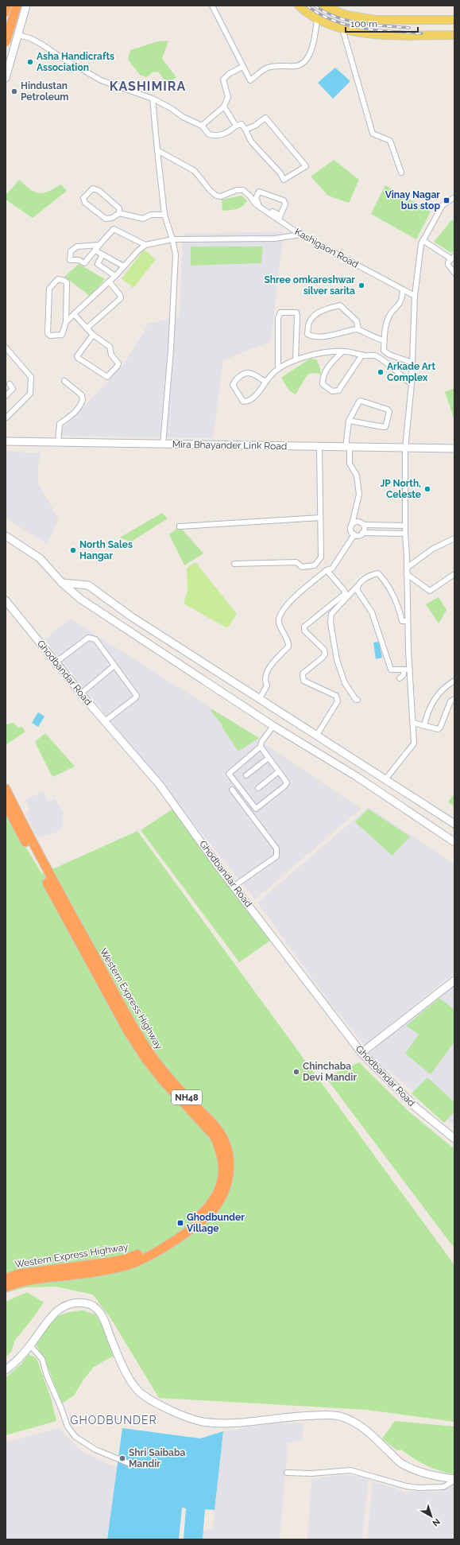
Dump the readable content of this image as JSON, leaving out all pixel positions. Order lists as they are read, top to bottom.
{
  "streets": {
    "highway": ["Western Express Highway", "NH48"],
    "street": ["Kashigaon Road", "Mira Bhayander Link Road", "Ghodbandar Road"]
  },
  "districts": ["KASHIMIRA", "GHODBUNDER"],
  "places": {
    "other": [
      "Asha Handicrafts Association",
      "Hindustan Petroleum",
      "Shree omkareshwar silver sarita",
      "Arkade Art Complex",
      "JP North, Celeste",
      "North Sales Hangar",
      "Chinchaba Devi Mandir",
      "Shri Saibaba Mandir"
    ],
    "transit": ["Vinay Nagar bus stop", "Ghodbunder Village"]
  },
  "scale_bar": "100 m",
  "north": "bottom right"
}
